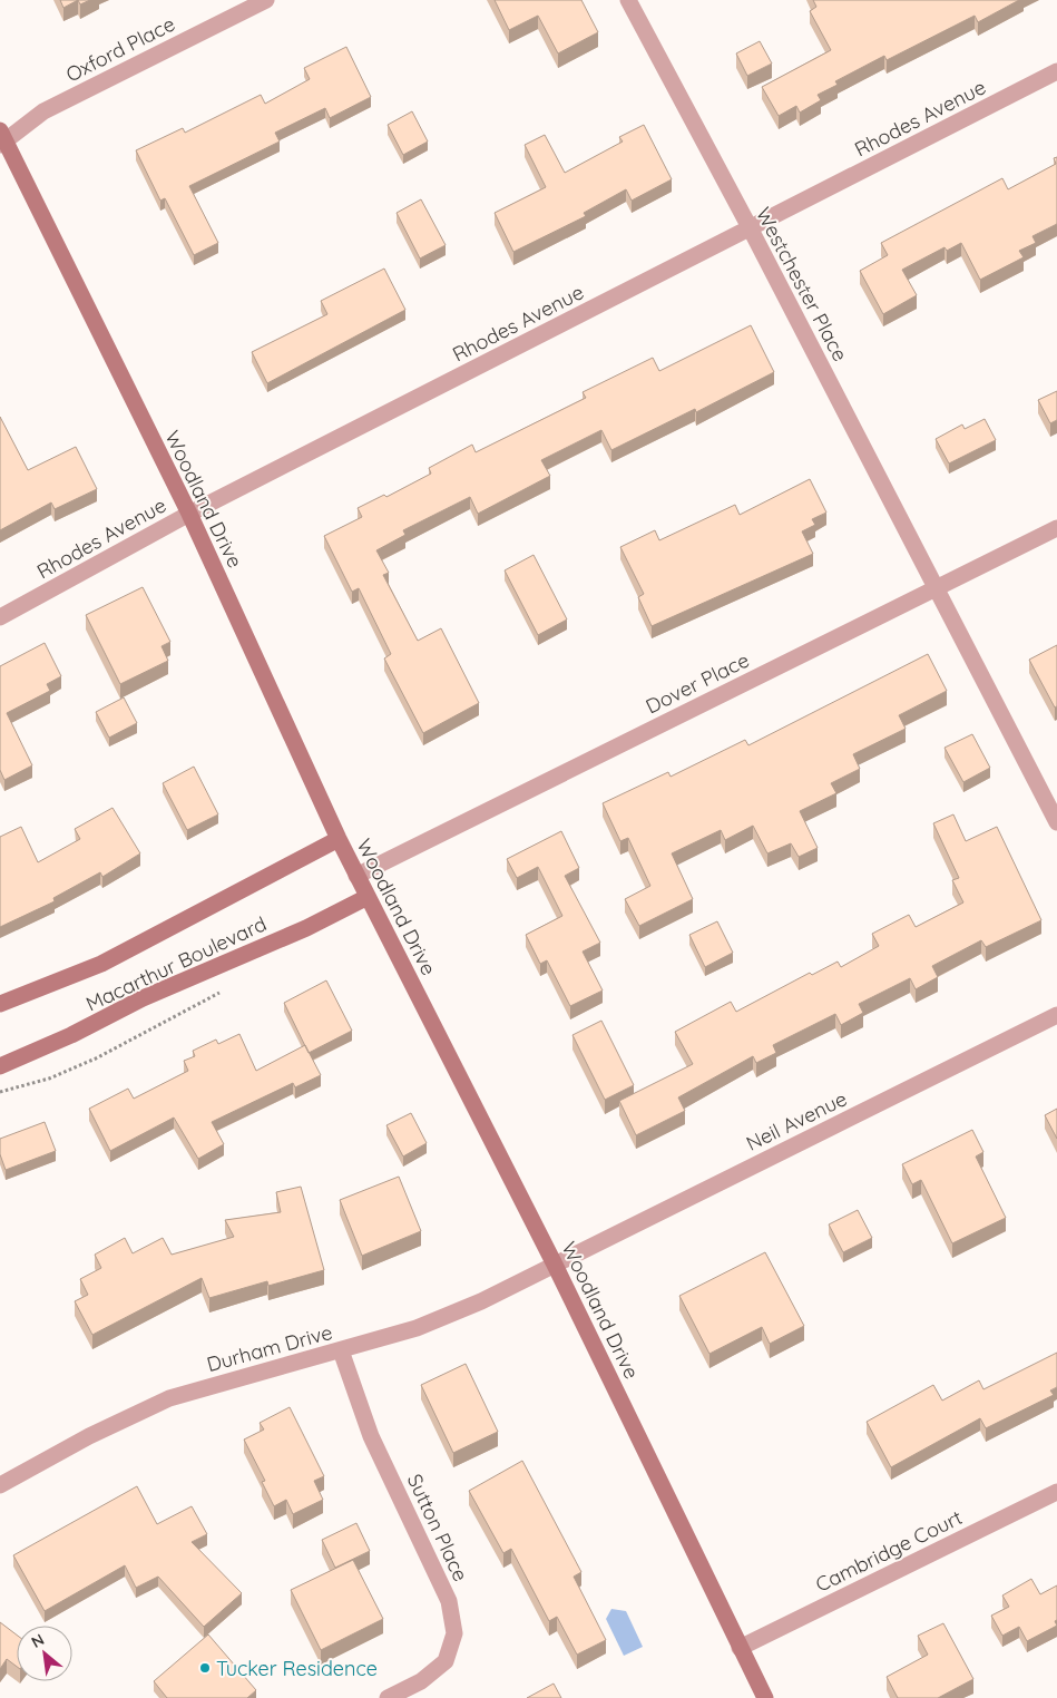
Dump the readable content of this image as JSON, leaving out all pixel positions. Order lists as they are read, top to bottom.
{
  "streets": {
    "main road": ["Woodland Drive", "Macarthur Boulevard"],
    "street": [
      "Oxford Place",
      "Rhodes Avenue",
      "Westchester Place",
      "Dover Place",
      "Neil Avenue",
      "Durham Drive",
      "Sutton Place",
      "Cambridge Court"
    ]
  },
  "crossings": [
    ["Oxford Place", "Woodland Drive"],
    ["Rhodes Avenue", "Westchester Place"],
    ["Rhodes Avenue", "Woodland Drive"],
    ["Westchester Place", "Dover Place"],
    ["Woodland Drive", "Dover Place"],
    ["Woodland Drive", "Macarthur Boulevard"],
    ["Woodland Drive", "Neil Avenue"],
    ["Woodland Drive", "Durham Drive"],
    ["Woodland Drive", "Cambridge Court"],
    ["Neil Avenue", "Durham Drive"],
    ["Durham Drive", "Sutton Place"]
  ],
  "places": ["Tucker Residence"],
  "north": "top left"
}
